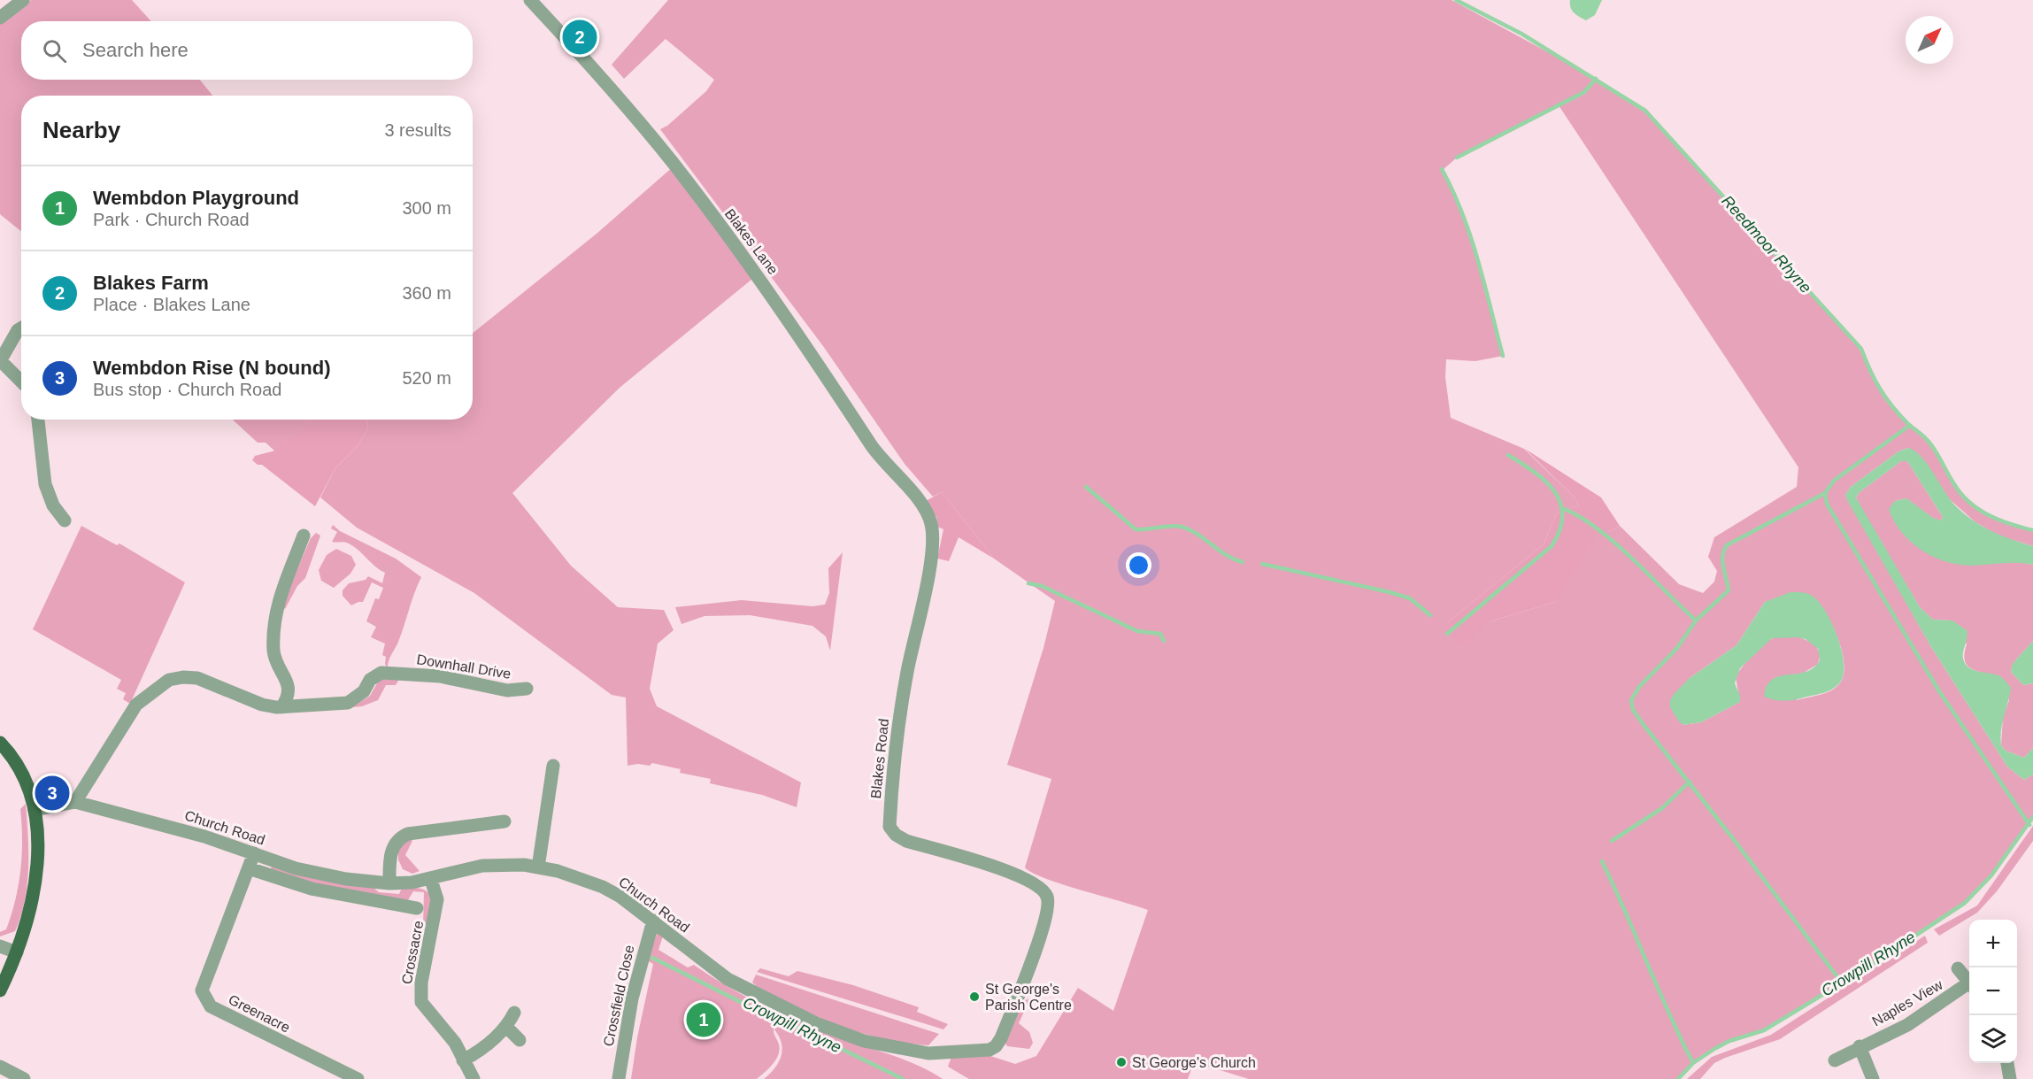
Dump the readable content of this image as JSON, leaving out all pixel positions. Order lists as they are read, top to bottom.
{
  "streets": {
    "street": [
      "Blakes Lane",
      "Downhall Drive",
      "Blakes Road",
      "Church Road",
      "Crossacre",
      "Crossfield Close",
      "Naples View",
      "Greenacre"
    ]
  },
  "crossings": [
    ["Blakes Lane", "Blakes Road"],
    ["Downhall Drive", "Church Road"],
    ["Blakes Road", "Church Road"],
    ["Church Road", "Crossacre"],
    ["Church Road", "Crossfield Close"],
    ["Church Road", "Greenacre"]
  ],
  "water": ["Reedmoor Rhyne", "Crowpill Rhyne"],
  "places": ["St George's Parish Centre", "St George's Church"],
  "north": "top right",
  "page": {
    "pins": ["2", "3", "1"],
    "search": "Search here",
    "heading": ["Nearby", "3 results"],
    "list": [
      {
        "mark": "1",
        "name": "Wembdon Playground",
        "note": "Park · Church Road",
        "value": "300 m"
      },
      {
        "mark": "2",
        "name": "Blakes Farm",
        "note": "Place · Blakes Lane",
        "value": "360 m"
      },
      {
        "mark": "3",
        "name": "Wembdon Rise (N bound)",
        "note": "Bus stop · Church Road",
        "value": "520 m"
      }
    ],
    "map_buttons": ["+", "−"]
  }
}
